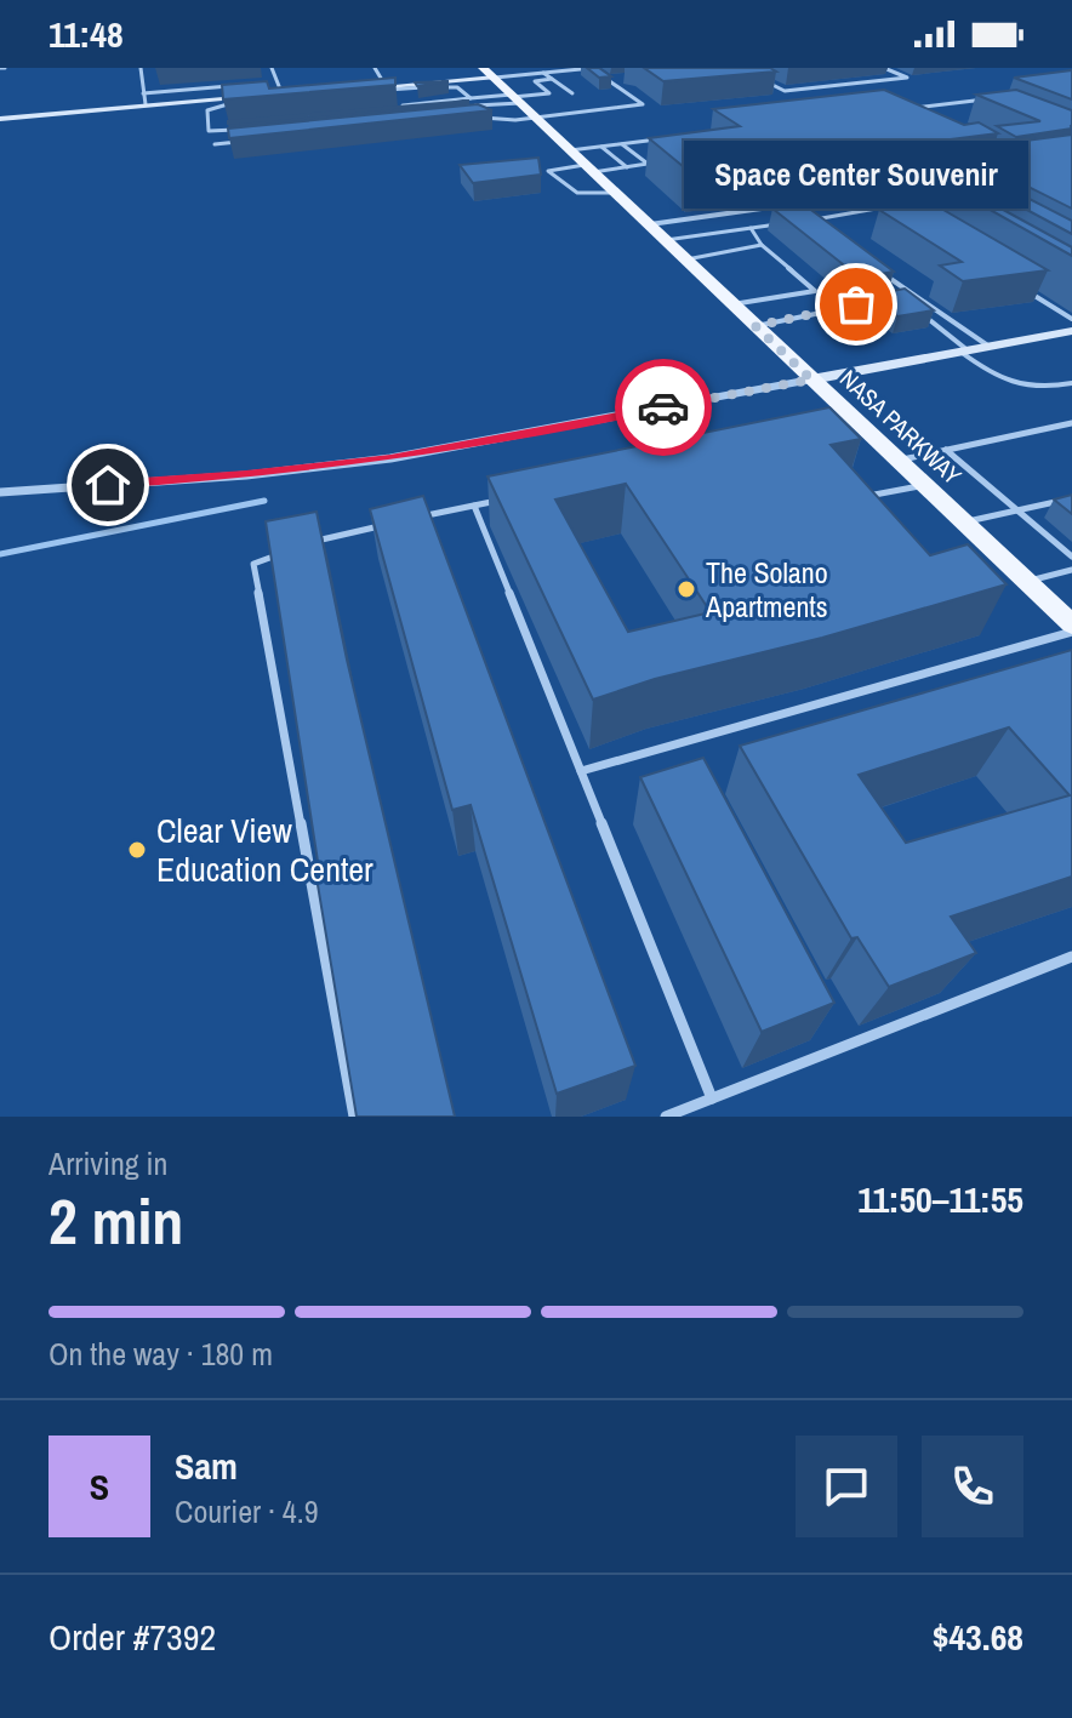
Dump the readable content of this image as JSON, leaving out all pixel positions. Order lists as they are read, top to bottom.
{
  "streets": {
    "main road": ["NASA PARKWAY"]
  },
  "places": ["Space Center Souvenir", "The Solano Apartments", "Clear View Education Center"],
  "page": {
    "status": "11:48",
    "bubble": "Space Center Souvenir",
    "heading": ["2 min", "Arriving in", "11:50–11:55"],
    "panel": [
      "Sam",
      "Courier · 4.9",
      "Order #7392",
      "$43.68"
    ],
    "bar": "On the way · 180 m",
    "round": "S"
  }
}
